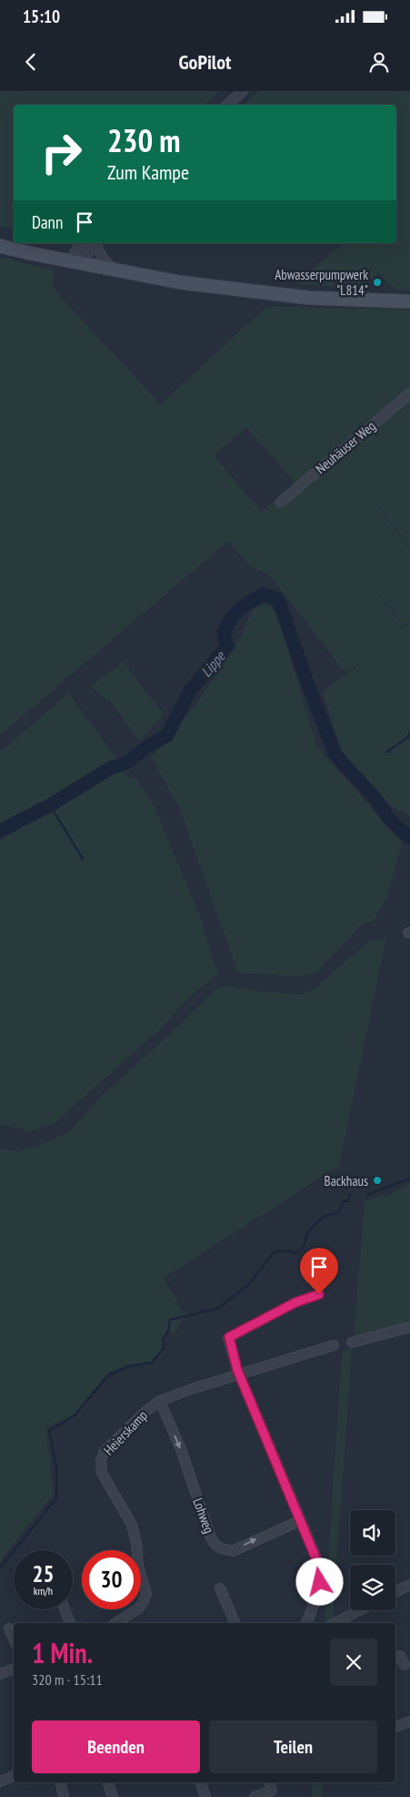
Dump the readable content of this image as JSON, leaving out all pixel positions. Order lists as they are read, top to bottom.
{
  "streets": {
    "street": ["Neuhäuser Weg", "Heierskamp", "Lohweg"]
  },
  "crossings": [
    ["Heierskamp", "Lohweg"]
  ],
  "water": ["Lippe"],
  "places": ["Abwasserpumpwerk \"L814\"", "Backhaus"],
  "page": {
    "status": "15:10",
    "header": "GoPilot",
    "turn": ["230 m", "Zum Kampe"],
    "then": "Dann",
    "speed": "25 km/h",
    "limit": "30",
    "heading": ["1 Min.", "320 m · 15:11"],
    "buttons": ["Beenden", "Teilen"]
  }
}
